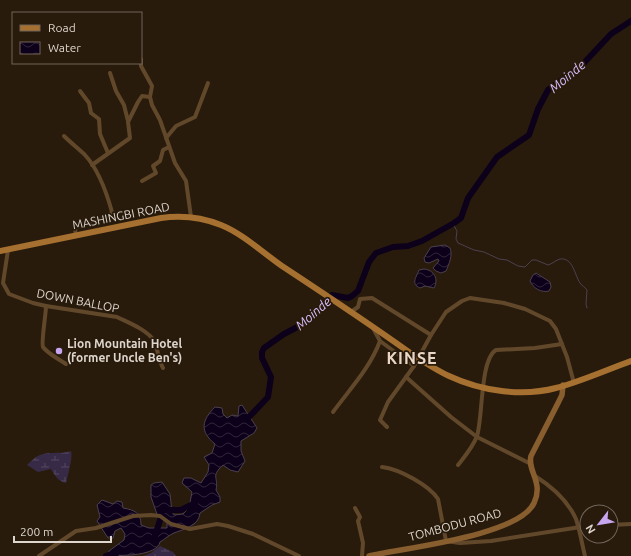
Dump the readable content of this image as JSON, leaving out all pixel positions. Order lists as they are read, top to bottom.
{
  "streets": {
    "main road": ["MASHINGBI ROAD", "TOMBODU ROAD"],
    "street": ["DOWN BALLOP"]
  },
  "districts": ["KINSE"],
  "water": ["Moinde"],
  "places": ["Lion Mountain Hotel (former Uncle Ben's)"],
  "legend": ["Road", "Water"],
  "scale_bar": "200 m",
  "north": "bottom left"
}
